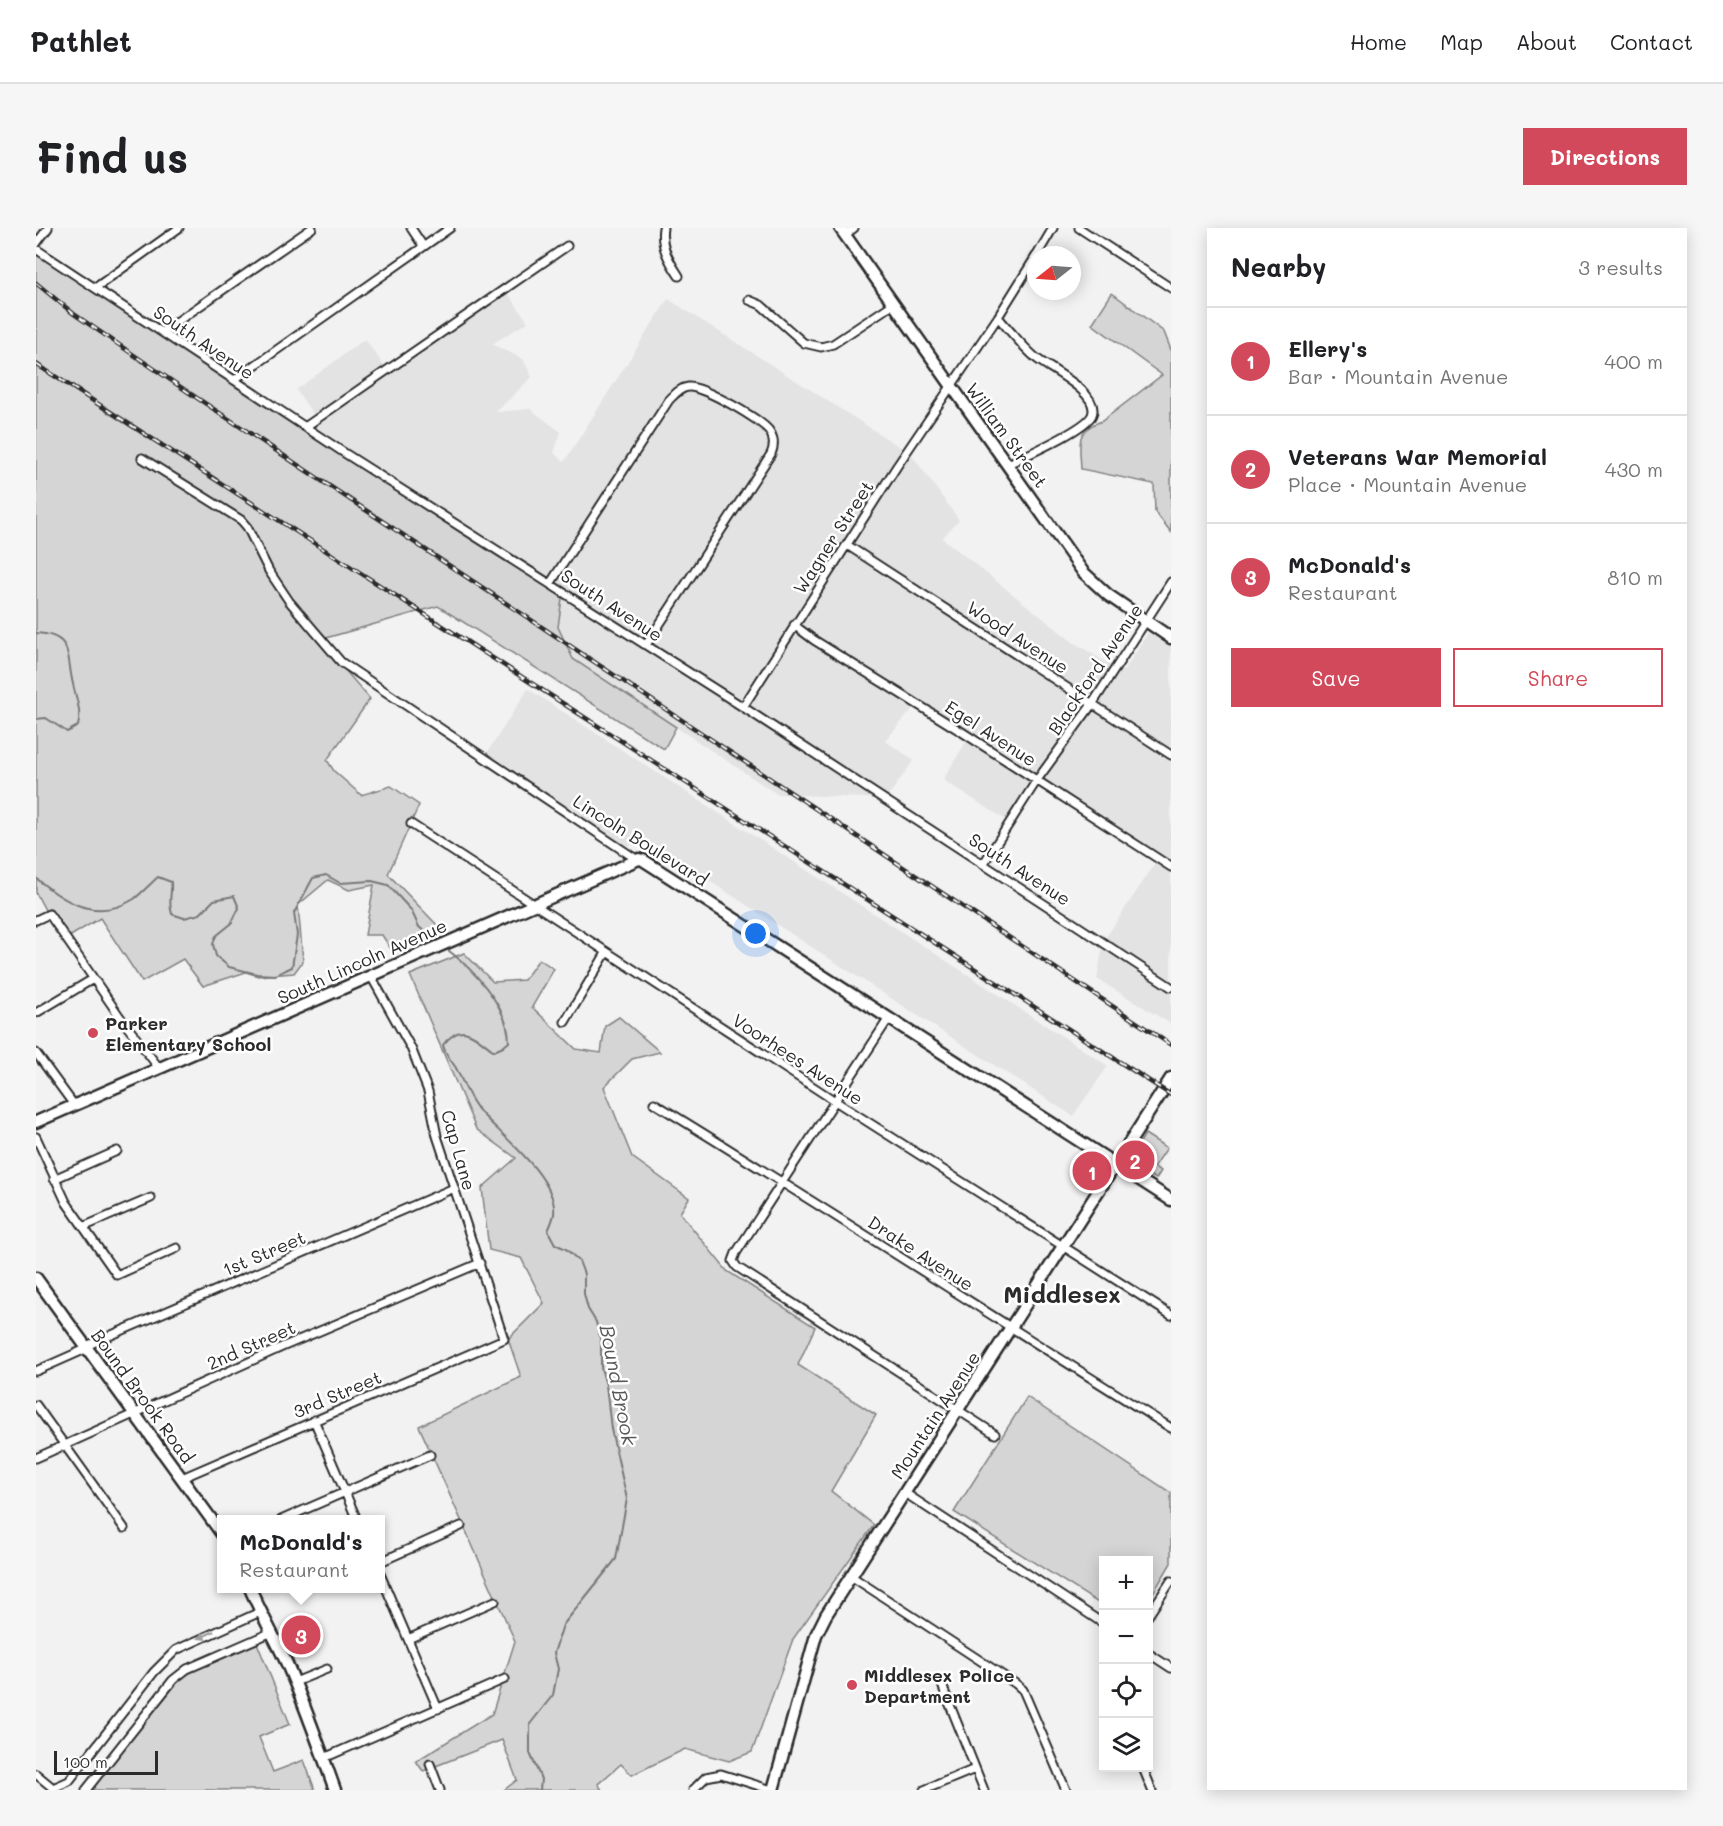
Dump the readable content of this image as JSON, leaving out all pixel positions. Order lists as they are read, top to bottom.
{
  "streets": {
    "main road": [
      "William Street",
      "Lincoln Boulevard",
      "South Lincoln Avenue",
      "Bound Brook Road",
      "Mountain Avenue"
    ],
    "street": [
      "South Avenue",
      "Wagner Street",
      "Wood Avenue",
      "Blackford Avenue",
      "Egel Avenue",
      "Voorhees Avenue",
      "Cap Lane",
      "1st Street",
      "Drake Avenue",
      "2nd Street",
      "3rd Street"
    ]
  },
  "crossings": [
    ["South Avenue", "Wagner Street"],
    ["South Avenue", "Blackford Avenue"],
    ["William Street", "Wagner Street"],
    ["William Street", "Blackford Avenue"],
    ["Wagner Street", "Wood Avenue"],
    ["Wagner Street", "Egel Avenue"],
    ["Wood Avenue", "Blackford Avenue"],
    ["Blackford Avenue", "Egel Avenue"],
    ["Lincoln Boulevard", "South Lincoln Avenue"],
    ["Lincoln Boulevard", "Mountain Avenue"],
    ["South Lincoln Avenue", "Voorhees Avenue"],
    ["South Lincoln Avenue", "Cap Lane"],
    ["Voorhees Avenue", "Mountain Avenue"],
    ["Cap Lane", "1st Street"],
    ["Cap Lane", "2nd Street"],
    ["Cap Lane", "3rd Street"],
    ["1st Street", "Bound Brook Road"],
    ["Drake Avenue", "Mountain Avenue"],
    ["2nd Street", "Bound Brook Road"],
    ["3rd Street", "Bound Brook Road"]
  ],
  "districts": ["Middlesex"],
  "water": ["Bound Brook"],
  "places": ["Parker Elementary School", "Middlesex Police Department"],
  "scale_bar": "100 m",
  "north": "left",
  "page": {
    "header": "Pathlet",
    "nav": [
      "Home",
      "Map",
      "About",
      "Contact"
    ],
    "buttons": [
      "Directions",
      ["Save", "Share"]
    ],
    "title": "Find us",
    "heading": ["Nearby", "3 results"],
    "list": [
      {
        "mark": "1",
        "name": "Ellery's",
        "note": "Bar · Mountain Avenue",
        "value": "400 m"
      },
      {
        "mark": "2",
        "name": "Veterans War Memorial",
        "note": "Place · Mountain Avenue",
        "value": "430 m"
      },
      {
        "mark": "3",
        "name": "McDonald's",
        "note": "Restaurant",
        "value": "810 m"
      }
    ],
    "pins": ["2", "1", "3"],
    "popup": ["McDonald's", "Restaurant"],
    "map_buttons": ["+", "−"],
    "scale": "100 m"
  }
}
